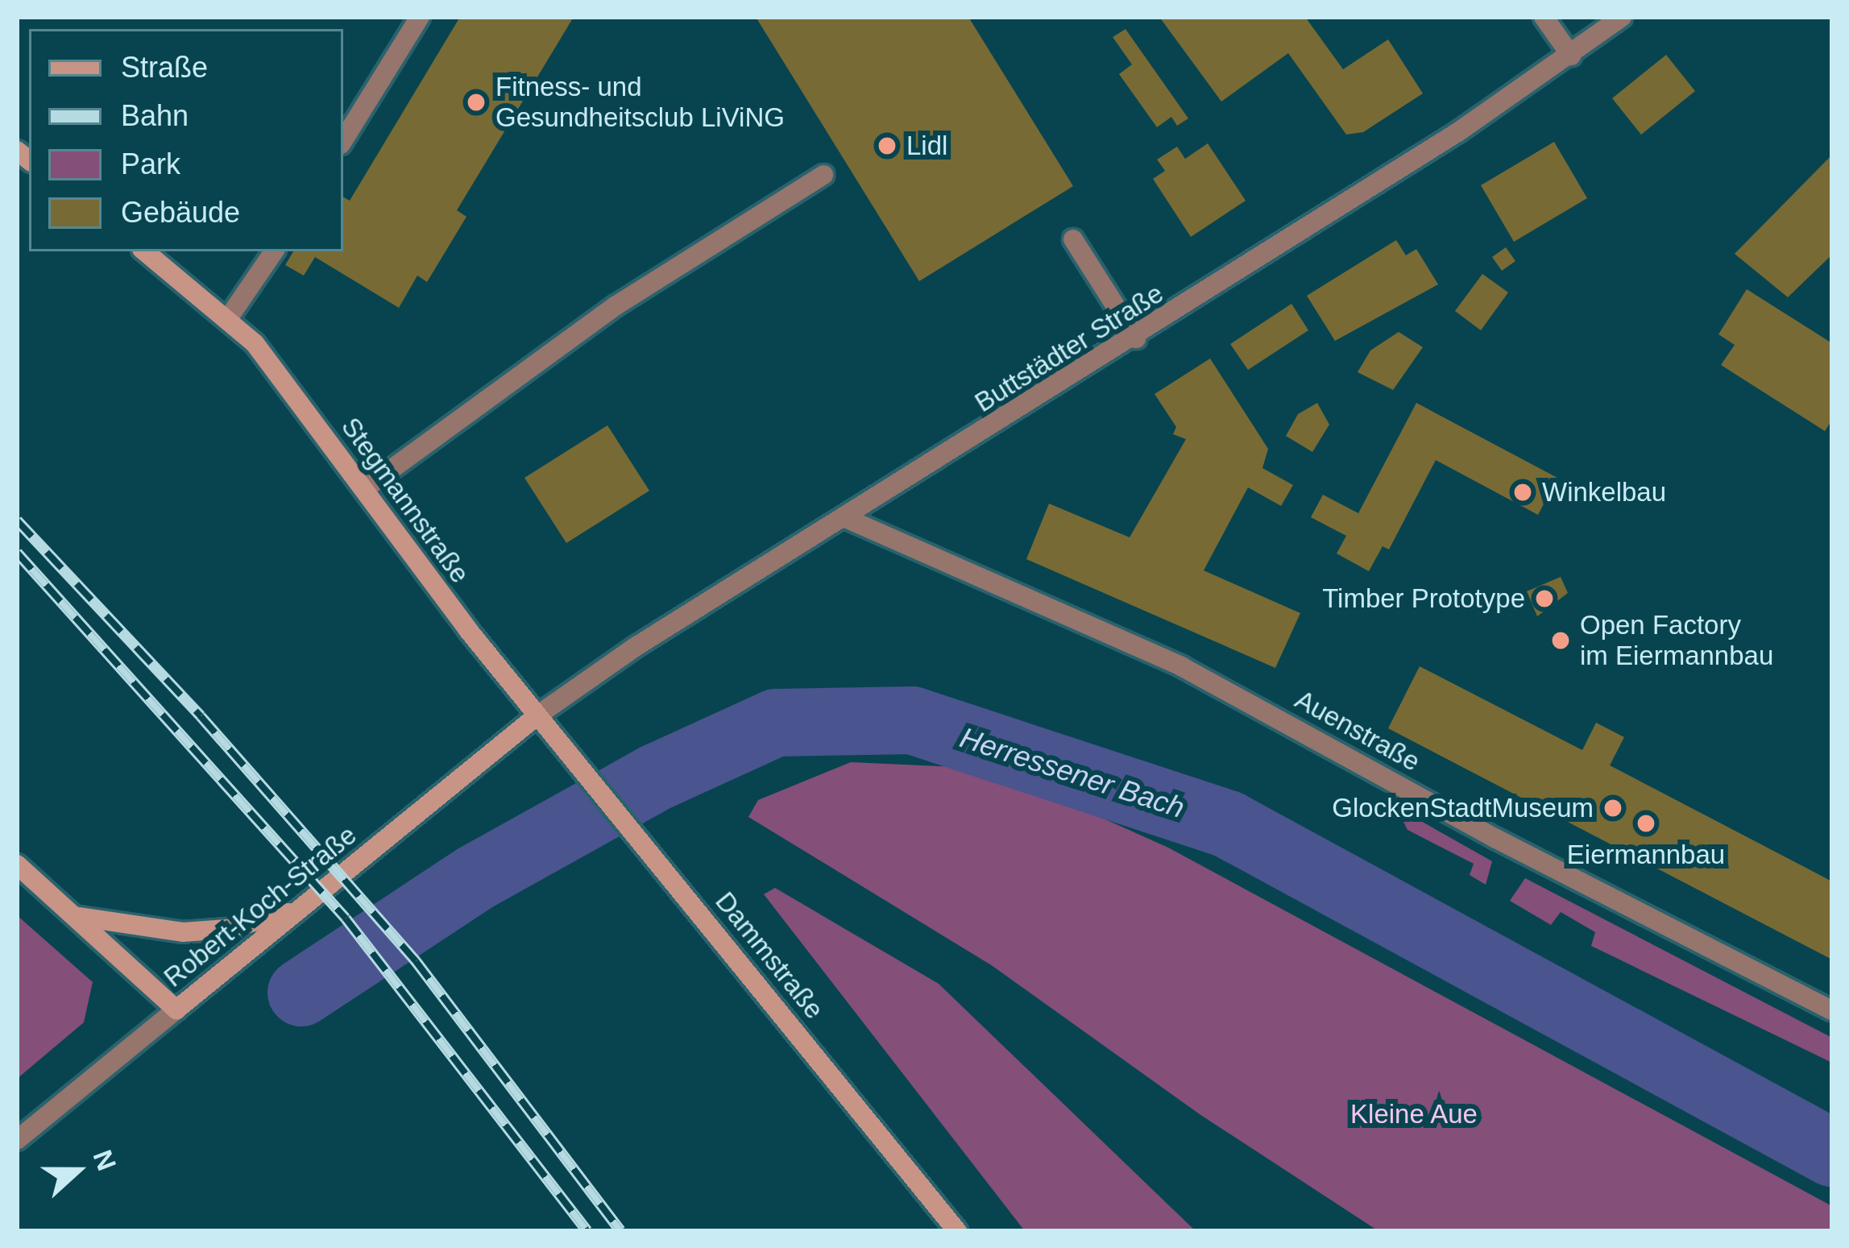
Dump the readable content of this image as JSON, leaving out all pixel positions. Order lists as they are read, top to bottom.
{
  "streets": {
    "main road": ["Stegmannstraße", "Robert-Koch-Straße", "Dammstraße"],
    "street": ["Buttstädter Straße", "Auenstraße"]
  },
  "crossings": [
    ["Buttstädter Straße", "Stegmannstraße"],
    ["Buttstädter Straße", "Auenstraße"],
    ["Buttstädter Straße", "Robert-Koch-Straße"],
    ["Buttstädter Straße", "Dammstraße"],
    ["Stegmannstraße", "Robert-Koch-Straße"],
    ["Stegmannstraße", "Dammstraße"],
    ["Robert-Koch-Straße", "Dammstraße"]
  ],
  "water": ["Herressener Bach"],
  "parks": ["Kleine Aue"],
  "places": [
    "Fitness- und Gesundheitsclub LiViNG",
    "Lidl",
    "Winkelbau",
    "Timber Prototype",
    "Open Factory im Eiermannbau",
    "GlockenStadtMuseum",
    "Eiermannbau"
  ],
  "legend": [
    "Straße",
    "Bahn",
    "Park",
    "Gebäude"
  ],
  "north": "right"
}
